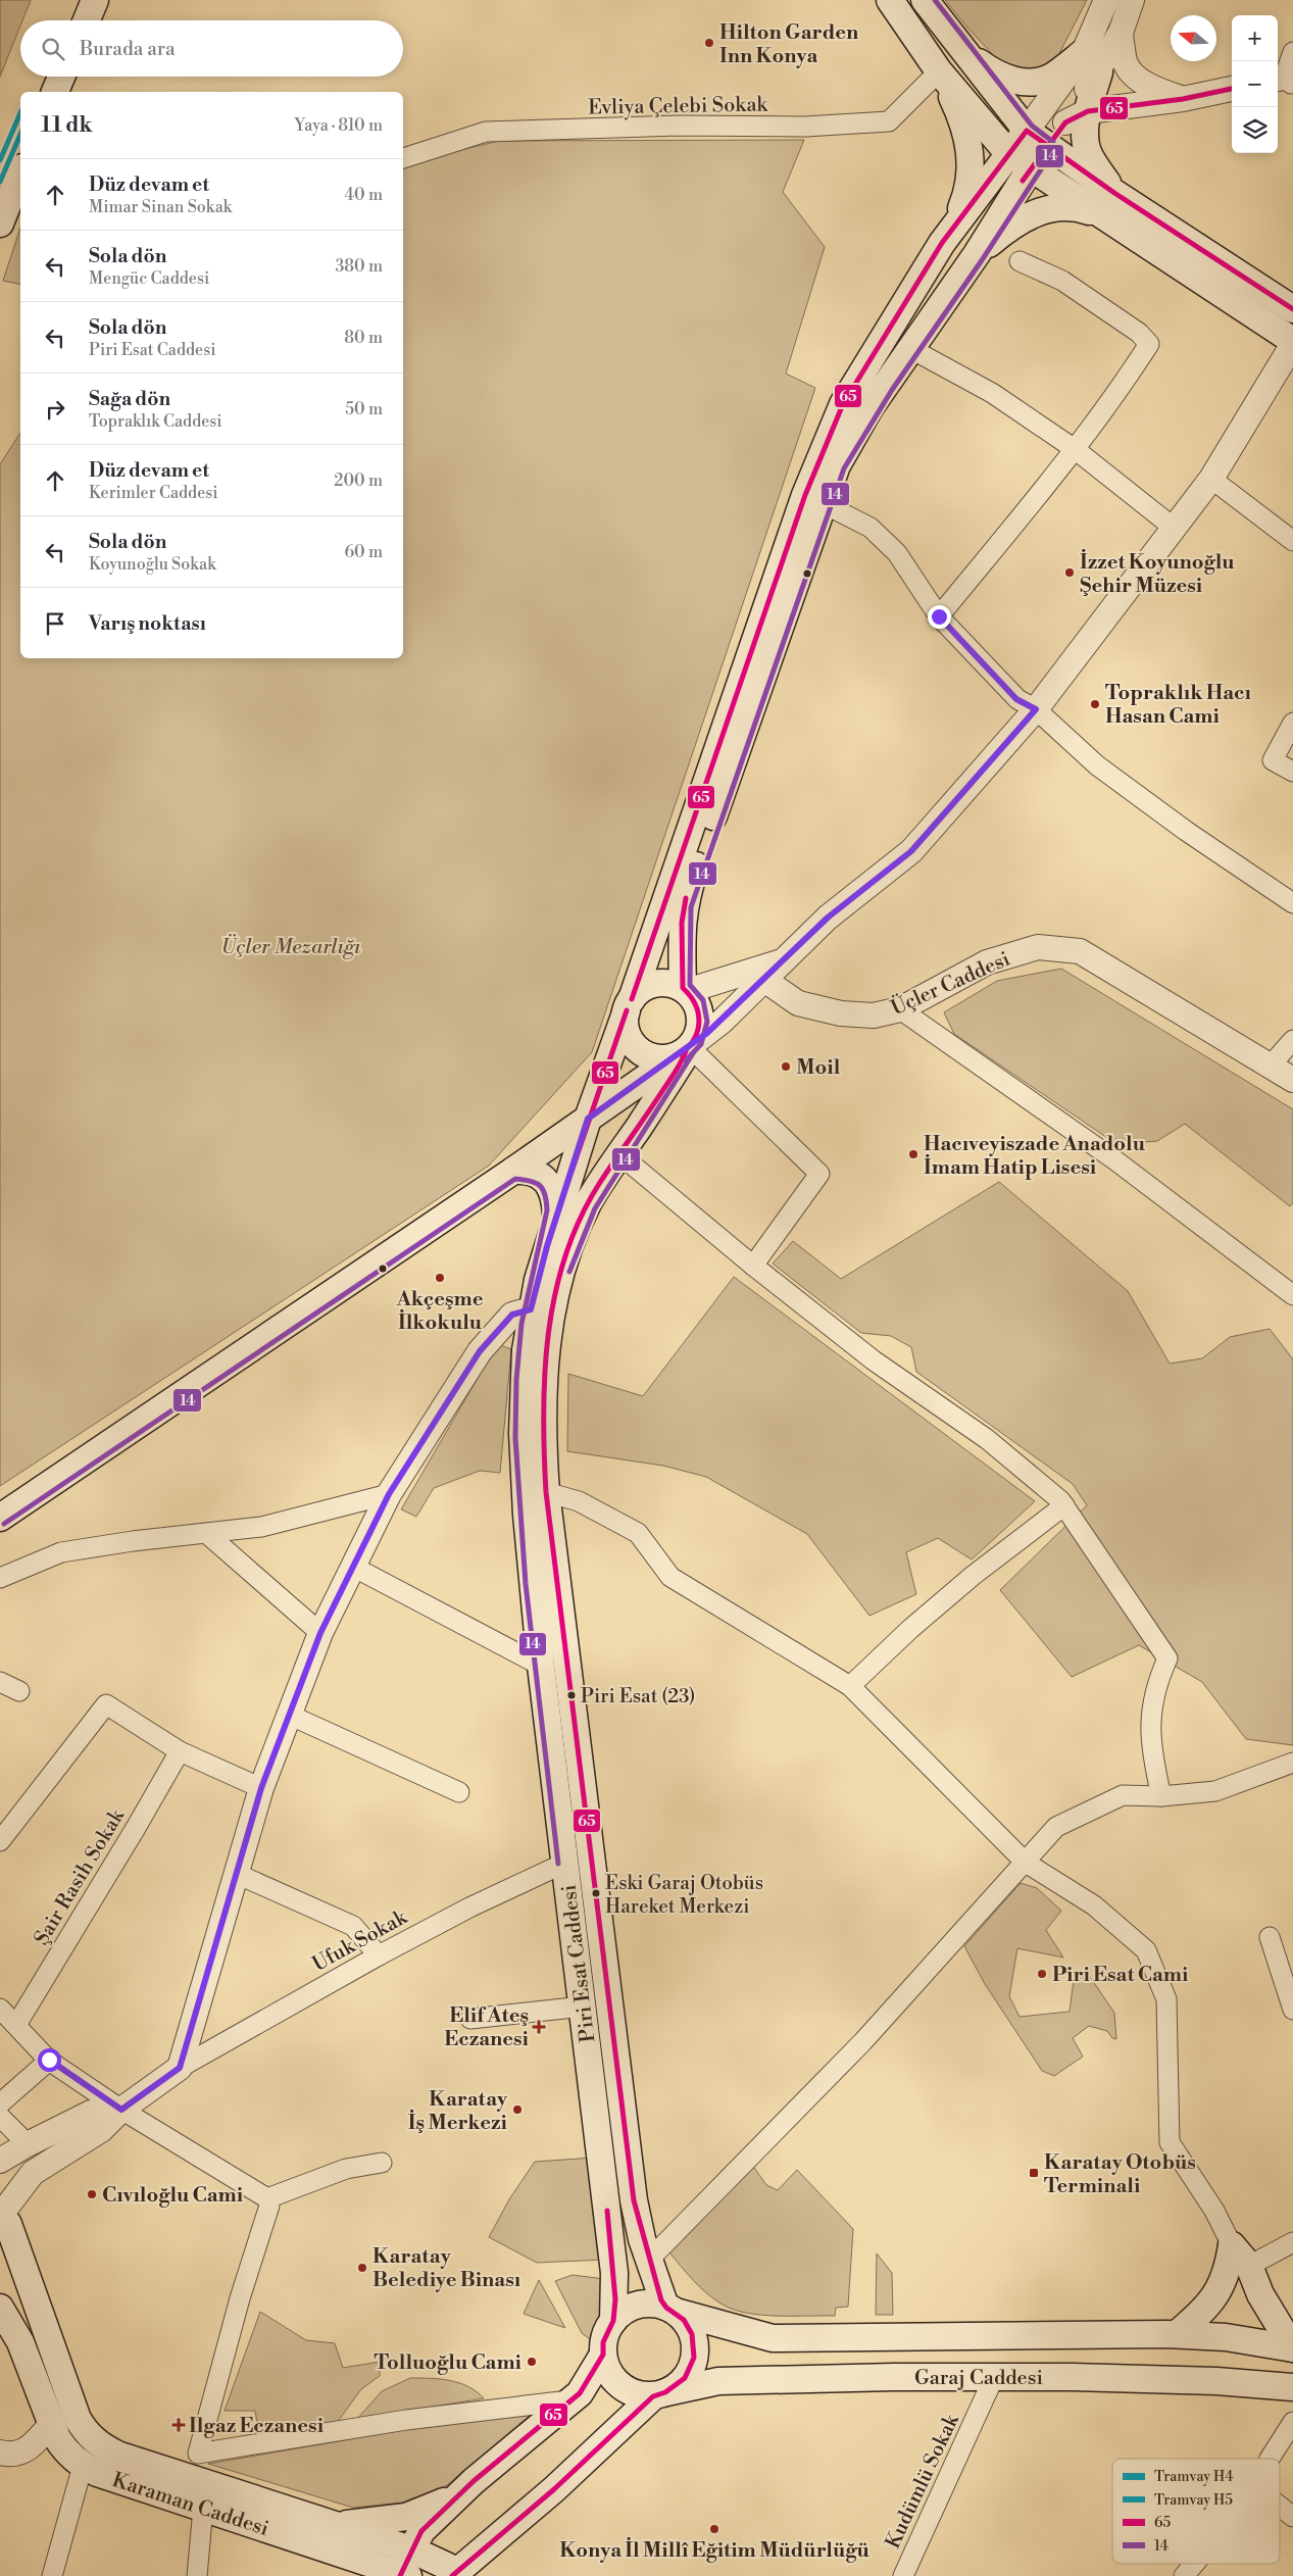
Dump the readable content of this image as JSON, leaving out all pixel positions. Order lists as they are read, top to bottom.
{
  "streets": {
    "main road": ["Piri Esat Caddesi", "Garaj Caddesi", "Karaman Caddesi"],
    "street": [
      "Evliya Çelebi Sokak",
      "Üçler Caddesi",
      "Şair Rasih Sokak",
      "Ufuk Sokak",
      "Kudümlü Sokak"
    ]
  },
  "crossings": [
    ["Ufuk Sokak", "Piri Esat Caddesi"],
    ["Piri Esat Caddesi", "Garaj Caddesi"],
    ["Garaj Caddesi", "Kudümlü Sokak"]
  ],
  "parks": ["Üçler Mezarlığı"],
  "places": {
    "other": [
      "Hilton Garden Inn Konya",
      "İzzet Koyunoğlu Şehir Müzesi",
      "Topraklık Hacı Hasan Cami",
      "Moil",
      "Hacıveyiszade Anadolu İmam Hatip Lisesi",
      "Akçeşme İlkokulu",
      "Piri Esat (23)",
      "Eski Garaj Otobüs Hareket Merkezi",
      "Piri Esat Cami",
      "Karatay İş Merkezi",
      "Cıvıloğlu Cami",
      "Karatay Belediye Binası",
      "Tolluoğlu Cami",
      "Konya İl Millî Eğitim Müdürlüğü"
    ],
    "health": ["Elif Ateş Eczanesi", "Ilgaz Eczanesi"],
    "transit": ["Karatay Otobüs Terminali"]
  },
  "lines": [
    "transit line 14",
    "transit line 65",
    "tram line H4",
    "tram line H5"
  ],
  "legend": [
    "Tramvay H4",
    "Tramvay H5",
    "65",
    "14"
  ],
  "north": "left",
  "page": {
    "map_buttons": ["+", "−"],
    "search": "Burada ara",
    "heading": ["11 dk", "Yaya · 810 m"],
    "list": [
      ["Düz devam et", "Mimar Sinan Sokak", "40 m"],
      ["Sola dön", "Mengüc Caddesi", "380 m"],
      ["Sola dön", "Piri Esat Caddesi", "80 m"],
      ["Sağa dön", "Topraklık Caddesi", "50 m"],
      ["Düz devam et", "Kerimler Caddesi", "200 m"],
      ["Sola dön", "Koyunoğlu Sokak", "60 m"],
      "Varış noktası"
    ]
  }
}
